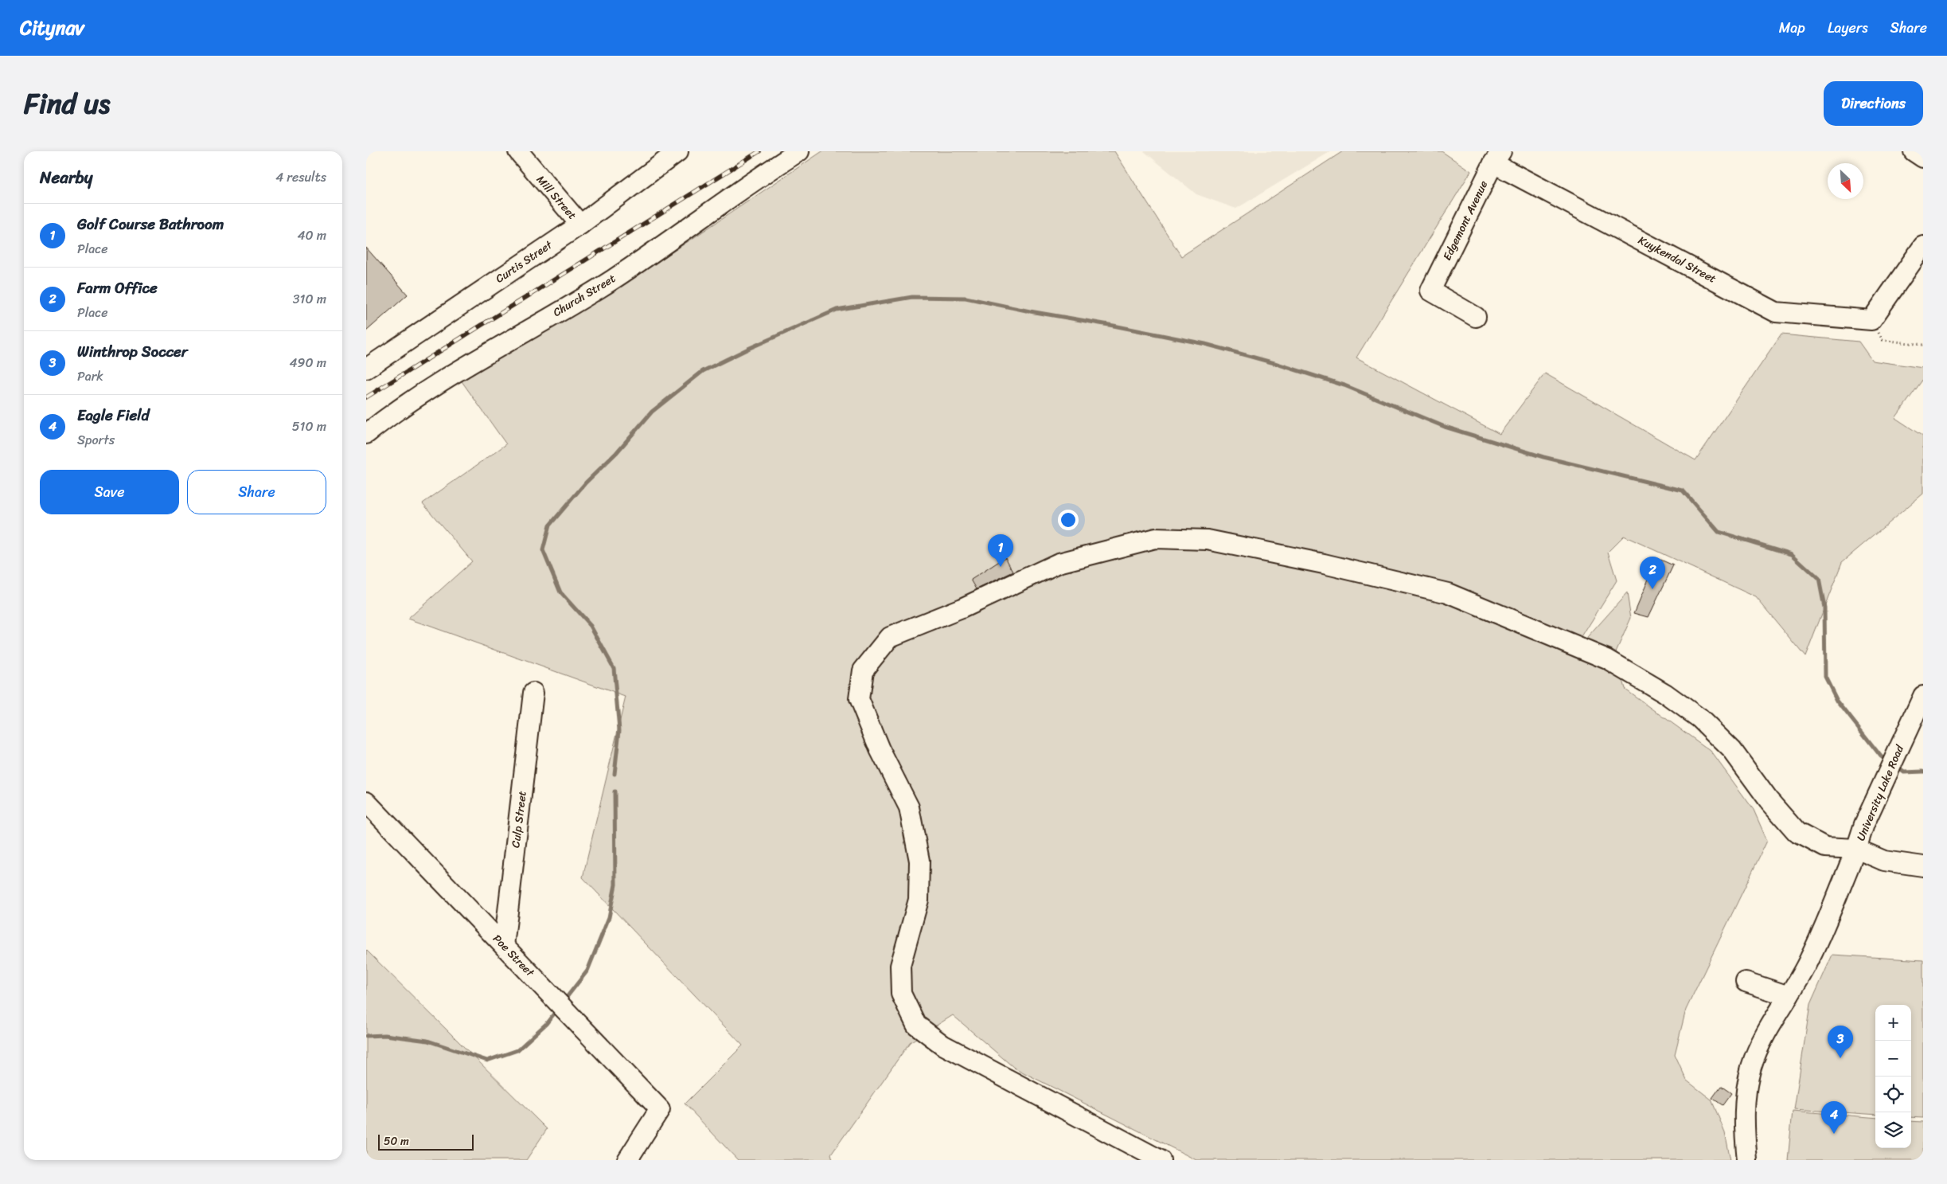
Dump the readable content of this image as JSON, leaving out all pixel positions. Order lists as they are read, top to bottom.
{
  "streets": {
    "street": [
      "Mill Street",
      "Edgemont Avenue",
      "Kuykendal Street",
      "Curtis Street",
      "Church Street",
      "University Lake Road",
      "Culp Street",
      "Poe Street"
    ]
  },
  "crossings": [
    ["Mill Street", "Curtis Street"],
    ["Edgemont Avenue", "Kuykendal Street"],
    ["Culp Street", "Poe Street"]
  ],
  "scale_bar": "50 m",
  "north": "bottom right",
  "page": {
    "header": "Citynav",
    "nav": ["Map", "Layers", "Share"],
    "title": "Find us",
    "buttons": [
      "Directions",
      ["Save", "Share"]
    ],
    "heading": ["Nearby", "4 results"],
    "list": [
      {
        "mark": "1",
        "name": "Golf Course Bathroom",
        "note": "Place",
        "value": "40 m"
      },
      {
        "mark": "2",
        "name": "Farm Office",
        "note": "Place",
        "value": "310 m"
      },
      {
        "mark": "3",
        "name": "Winthrop Soccer",
        "note": "Park",
        "value": "490 m"
      },
      {
        "mark": "4",
        "name": "Eagle Field",
        "note": "Sports",
        "value": "510 m"
      }
    ],
    "pins": [
      "1",
      "2",
      "3",
      "4"
    ],
    "map_buttons": ["+", "−"],
    "scale": "50 m"
  }
}
